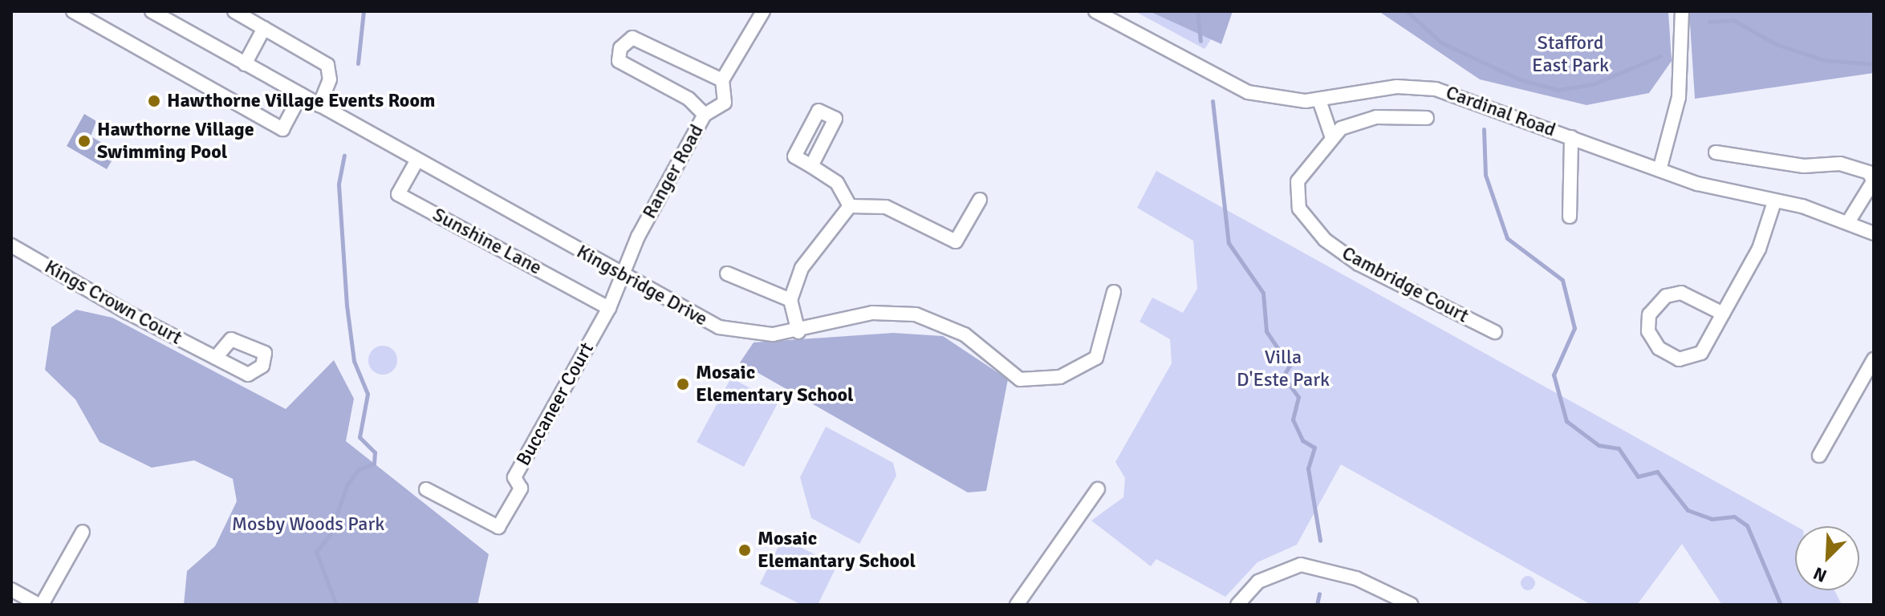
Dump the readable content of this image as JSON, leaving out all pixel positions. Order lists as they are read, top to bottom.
{
  "streets": {
    "street": [
      "Cardinal Road",
      "Ranger Road",
      "Sunshine Lane",
      "Cambridge Court",
      "Kingsbridge Drive",
      "Kings Crown Court",
      "Buccaneer Court"
    ]
  },
  "crossings": [
    ["Ranger Road", "Kingsbridge Drive"],
    ["Ranger Road", "Buccaneer Court"],
    ["Sunshine Lane", "Kingsbridge Drive"],
    ["Sunshine Lane", "Buccaneer Court"],
    ["Kingsbridge Drive", "Buccaneer Court"]
  ],
  "parks": ["Stafford East Park", "Villa D'Este Park", "Mosby Woods Park"],
  "places": [
    "Hawthorne Village Events Room",
    "Hawthorne Village Swimming Pool",
    "Mosaic Elementary School",
    "Mosaic Elemantary School"
  ],
  "north": "bottom left"
}
